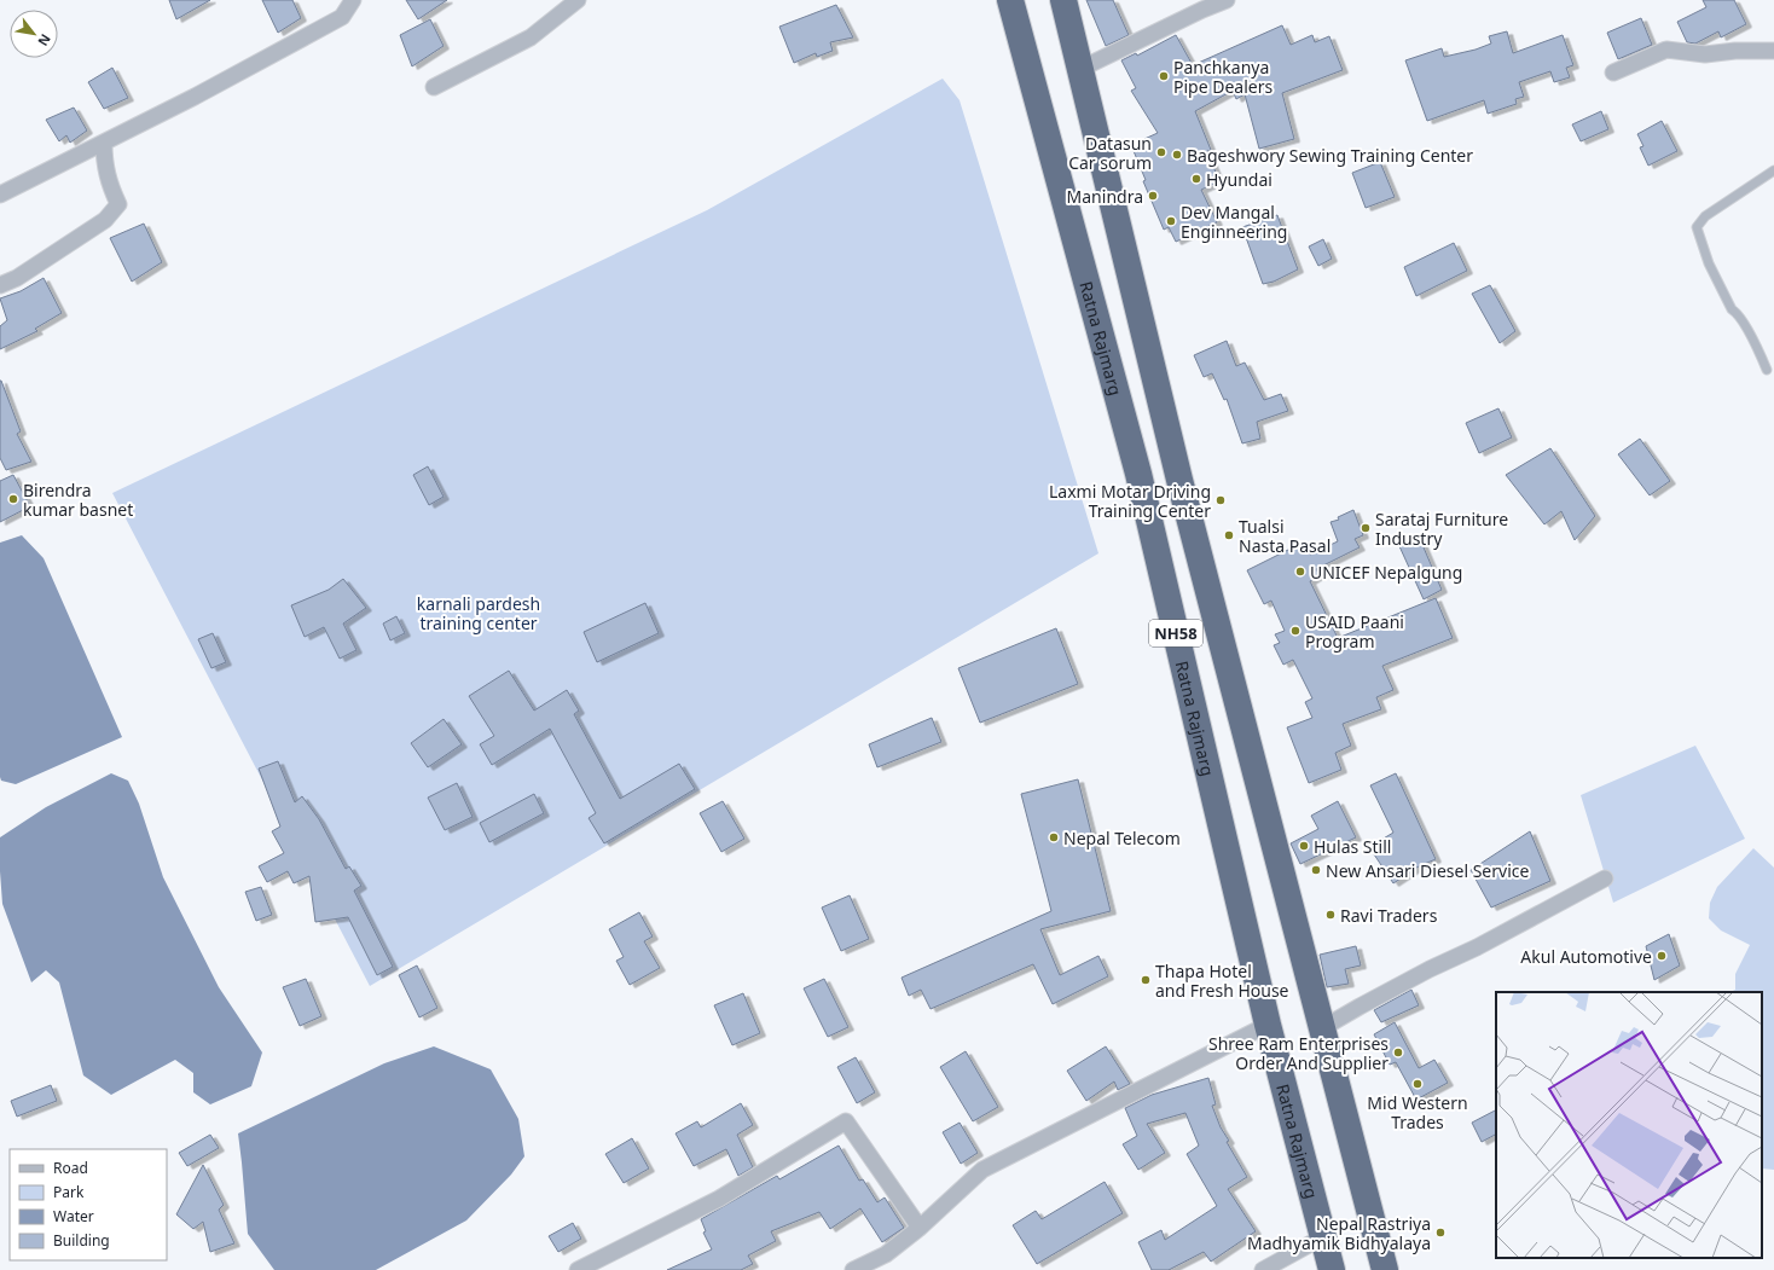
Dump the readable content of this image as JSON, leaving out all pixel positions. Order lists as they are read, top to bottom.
{
  "streets": {
    "highway": ["Ratna Rajmarg", "NH58"]
  },
  "parks": ["karnali pardesh training center"],
  "places": [
    "Panchkanya Pipe Dealers",
    "Datasun Car sorum",
    "Bageshwory Sewing Training Center",
    "Hyundai",
    "Manindra",
    "Dev Mangal Enginneering",
    "Birendra kumar basnet",
    "Laxmi Motar Driving Training Center",
    "Sarataj Furniture Industry",
    "Tualsi Nasta Pasal",
    "UNICEF Nepalgung",
    "USAID Paani Program",
    "Nepal Telecom",
    "Hulas Still",
    "New Ansari Diesel Service",
    "Ravi Traders",
    "Akul Automotive",
    "Thapa Hotel and Fresh House",
    "Shree Ram Enterprises Order And Supplier",
    "Mid Western Trades",
    "Nepal Rastriya Madhyamik Bidhyalaya"
  ],
  "legend": [
    "Road",
    "Park",
    "Water",
    "Building"
  ],
  "north": "bottom right"
}
